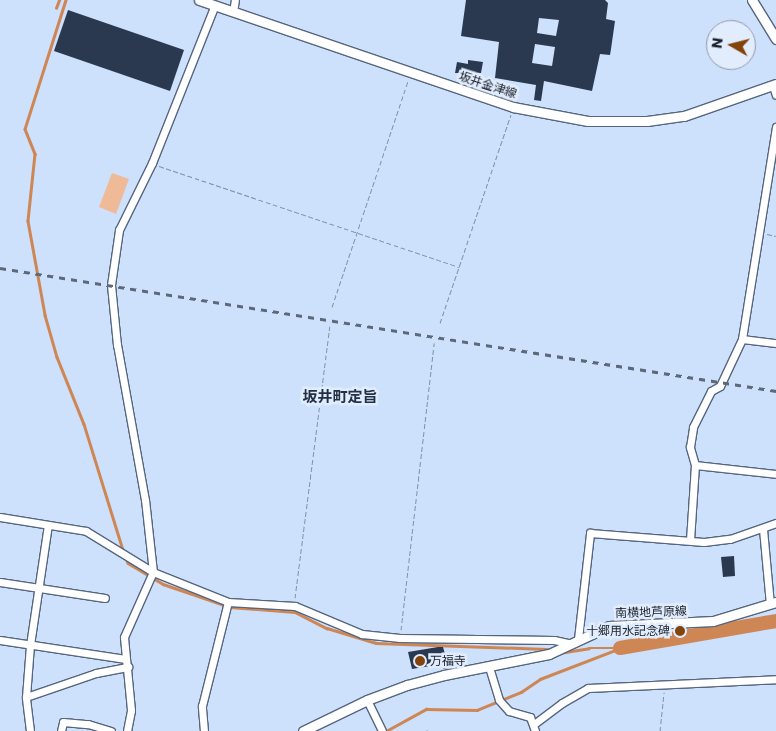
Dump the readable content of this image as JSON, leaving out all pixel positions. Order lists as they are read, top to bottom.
{
  "streets": {
    "main road": ["坂井金津線", "南横地芦原線"]
  },
  "districts": ["坂井町定旨"],
  "places": ["十郷用水記念碑", "万福寺"],
  "north": "left"
}
